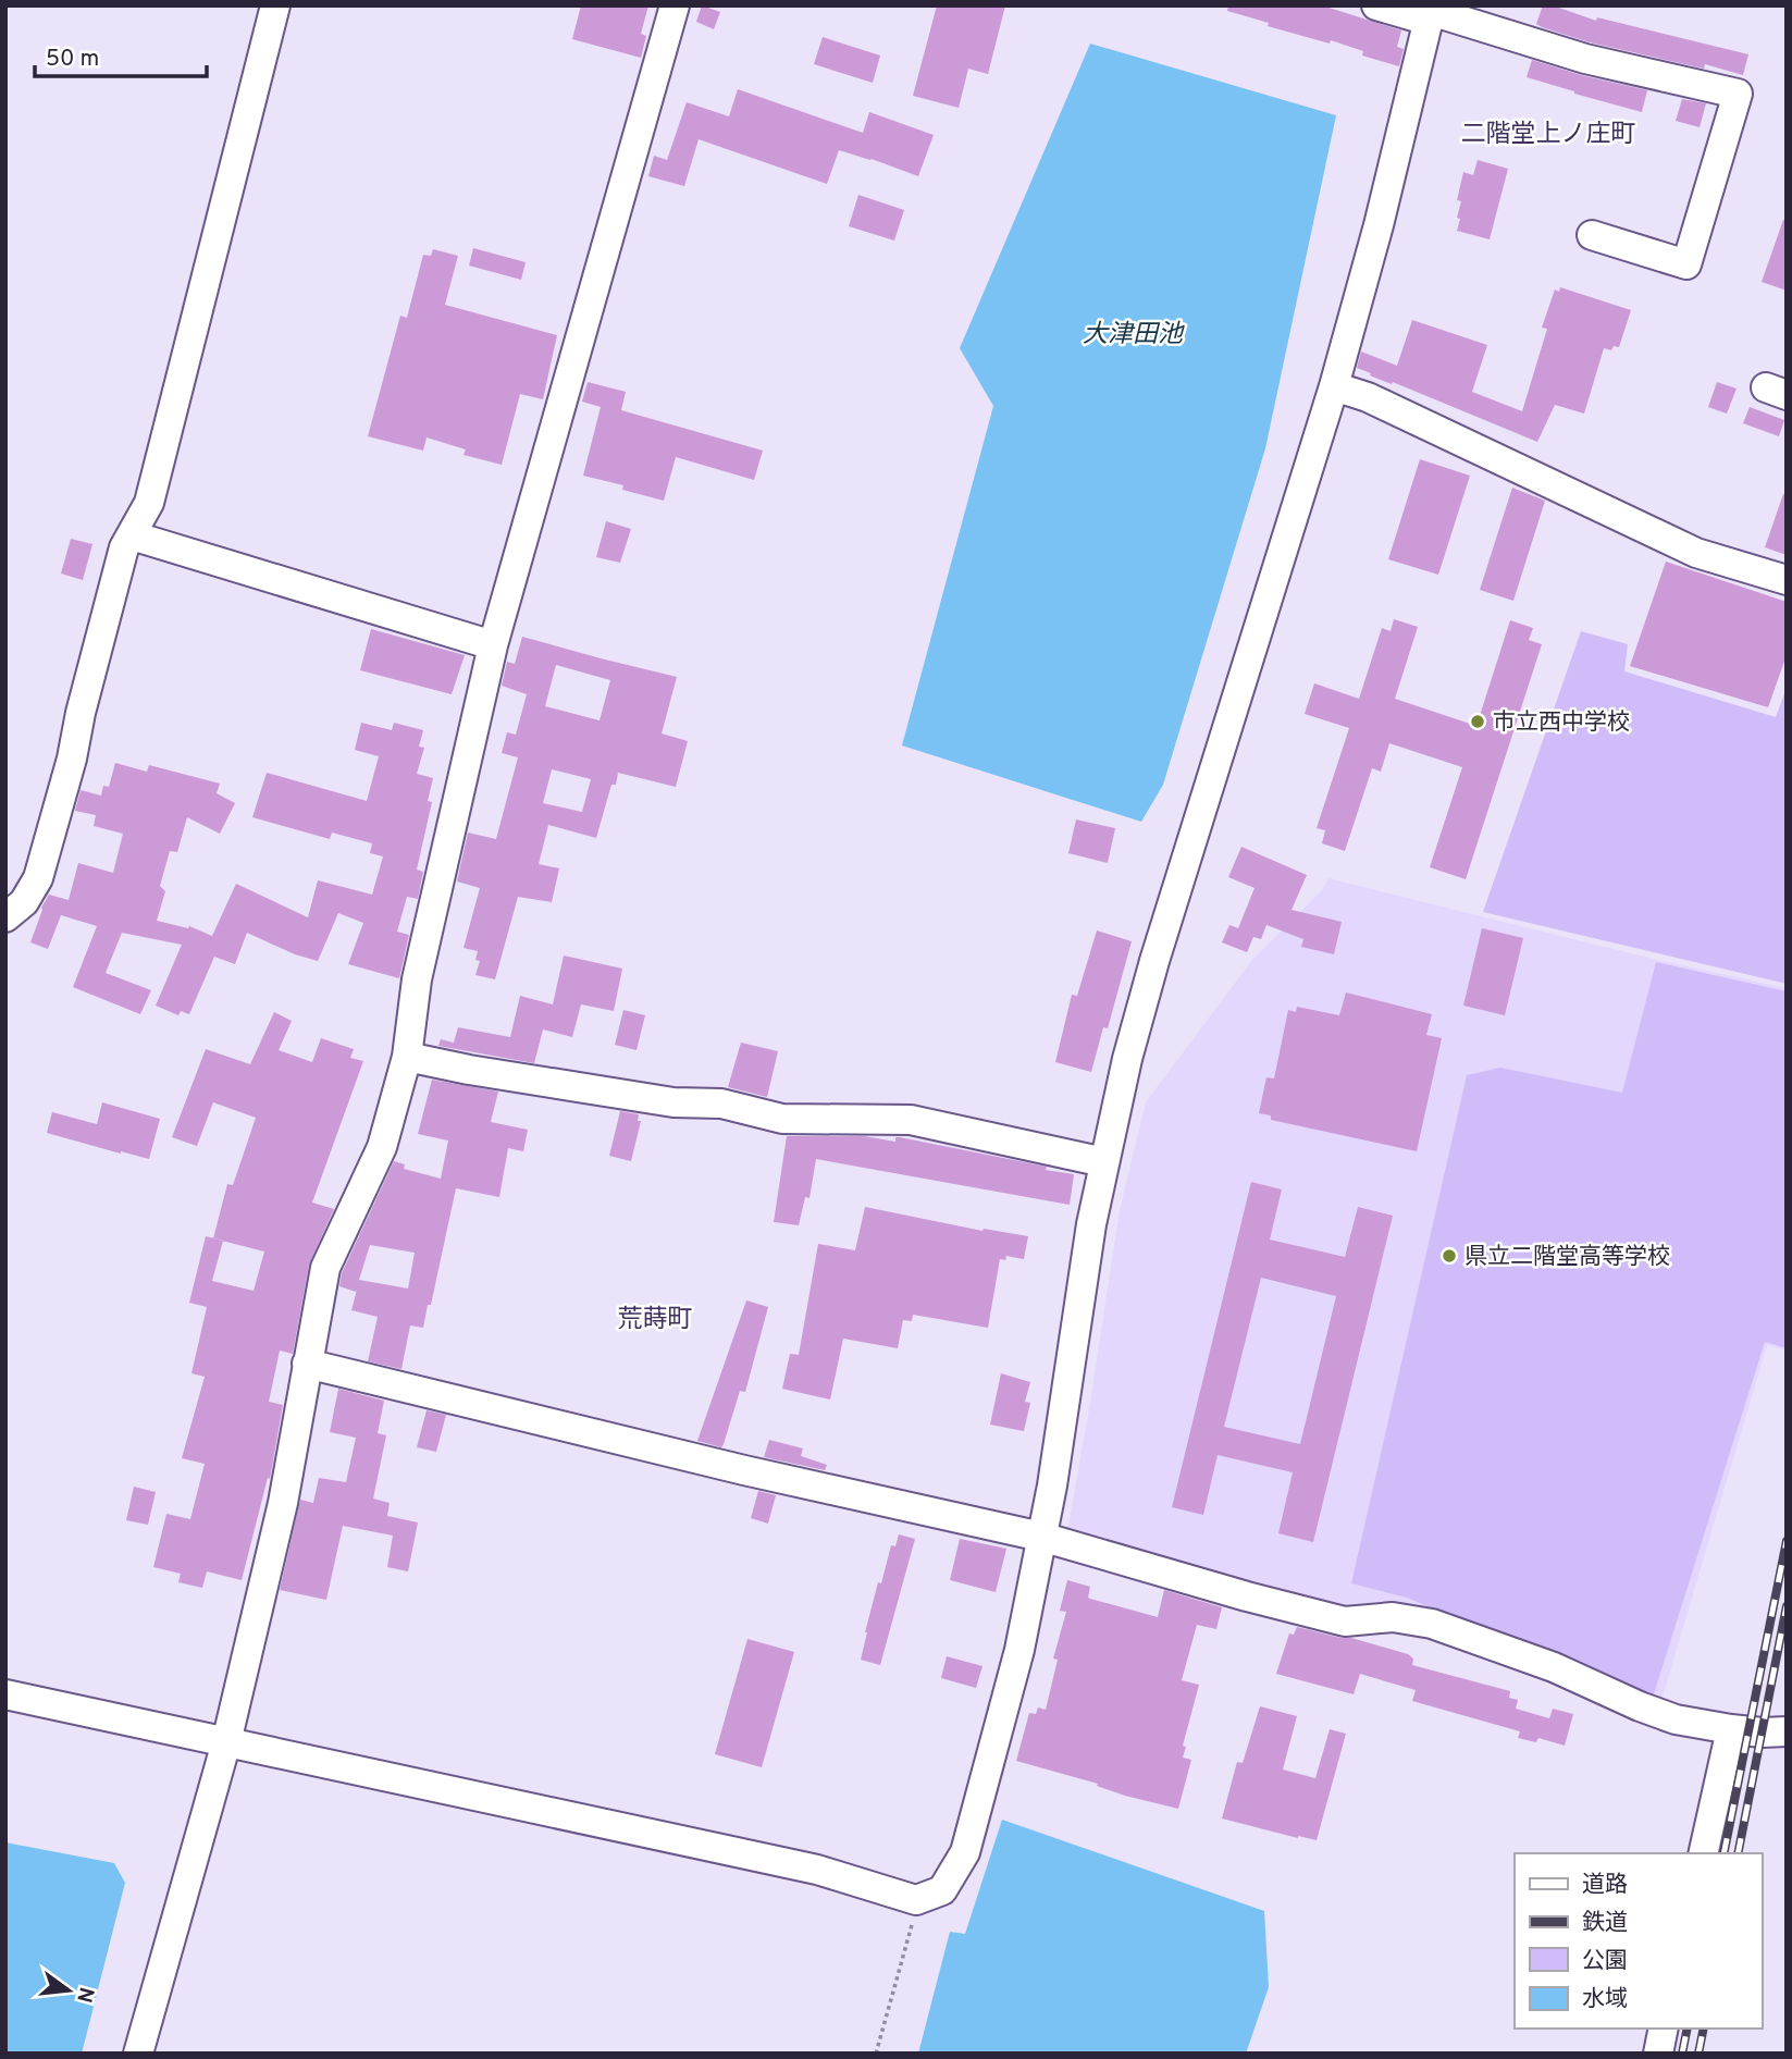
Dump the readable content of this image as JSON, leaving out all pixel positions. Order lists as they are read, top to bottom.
{
  "districts": ["二階堂上ノ庄町", "荒蒔町"],
  "water": ["大津田池"],
  "places": ["市立西中学校", "県立二階堂高等学校"],
  "legend": [
    "道路",
    "鉄道",
    "公園",
    "水域"
  ],
  "scale_bar": "50 m",
  "north": "right"
}
